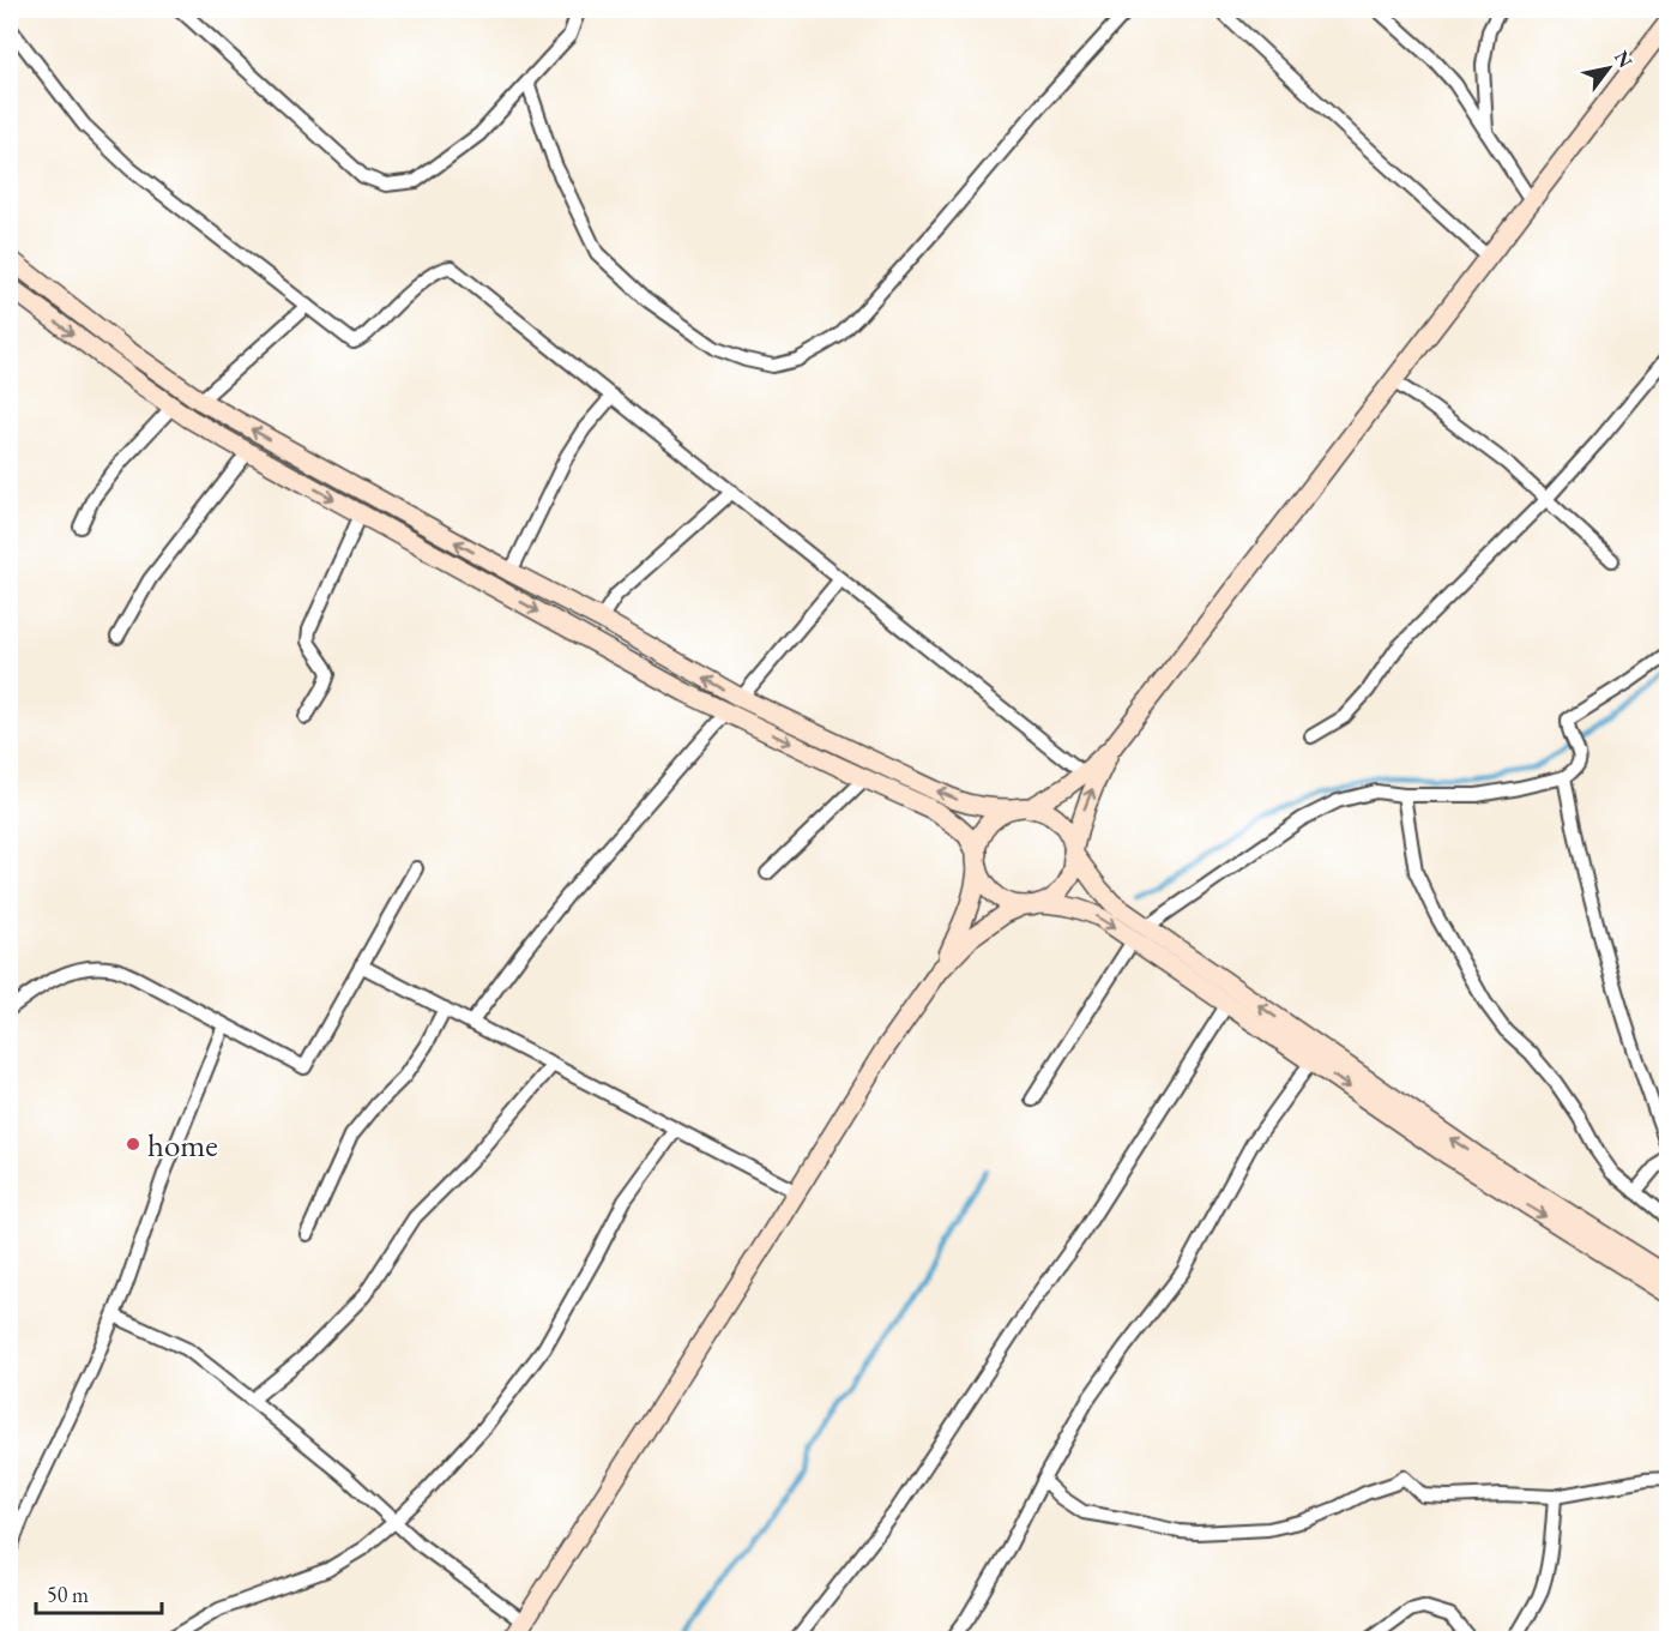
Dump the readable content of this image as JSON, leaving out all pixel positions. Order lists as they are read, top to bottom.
{
  "places": ["home"],
  "scale_bar": "50 m",
  "north": "top right"
}
